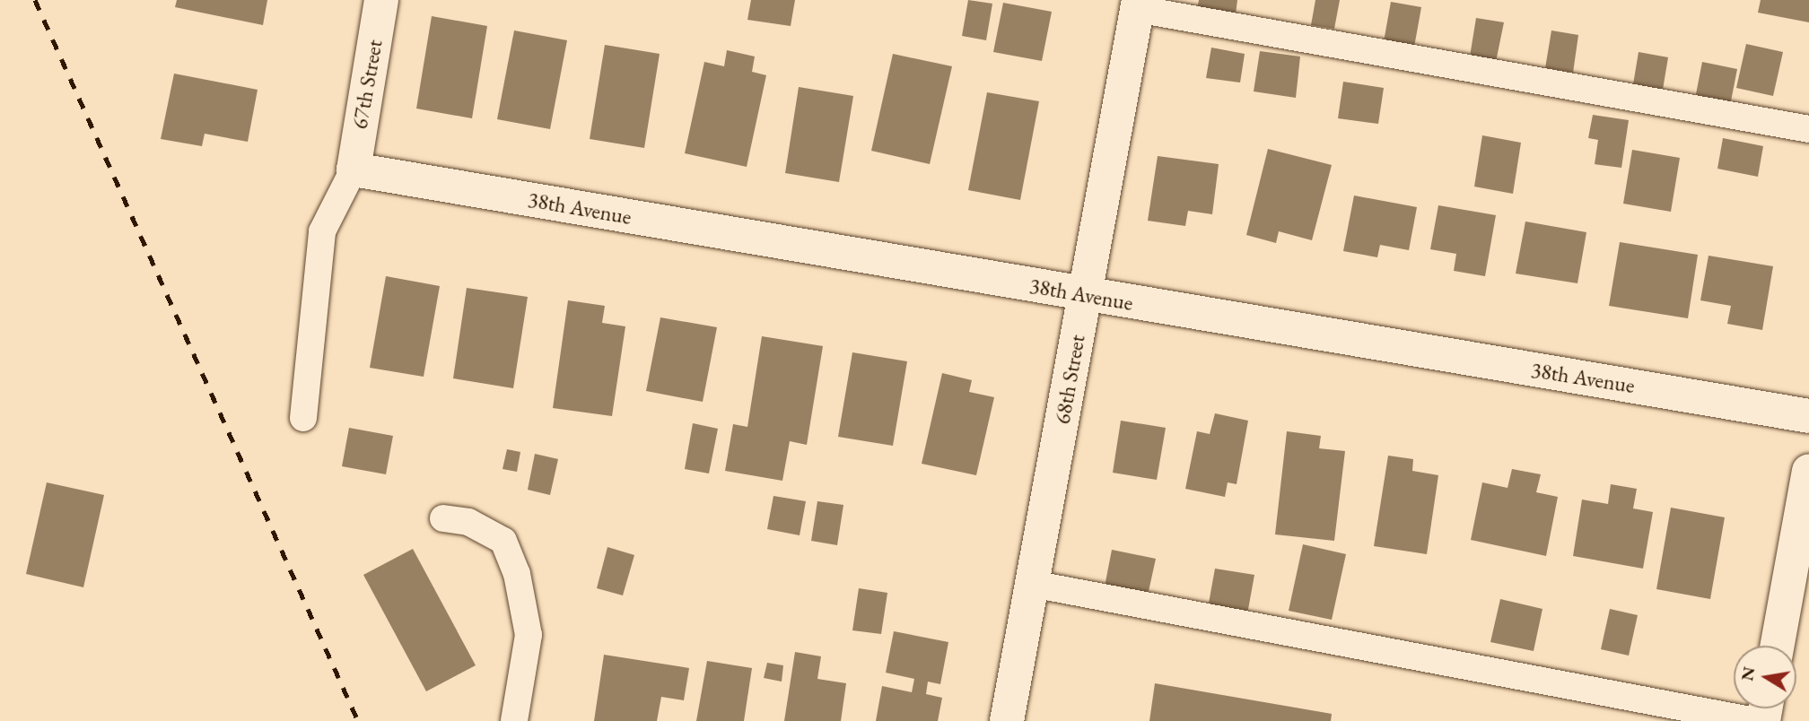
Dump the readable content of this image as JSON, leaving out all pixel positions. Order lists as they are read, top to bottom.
{
  "streets": {
    "street": ["67th Street", "38th Avenue", "68th Street"]
  },
  "crossings": [
    ["67th Street", "38th Avenue"],
    ["38th Avenue", "68th Street"]
  ],
  "north": "left"
}
